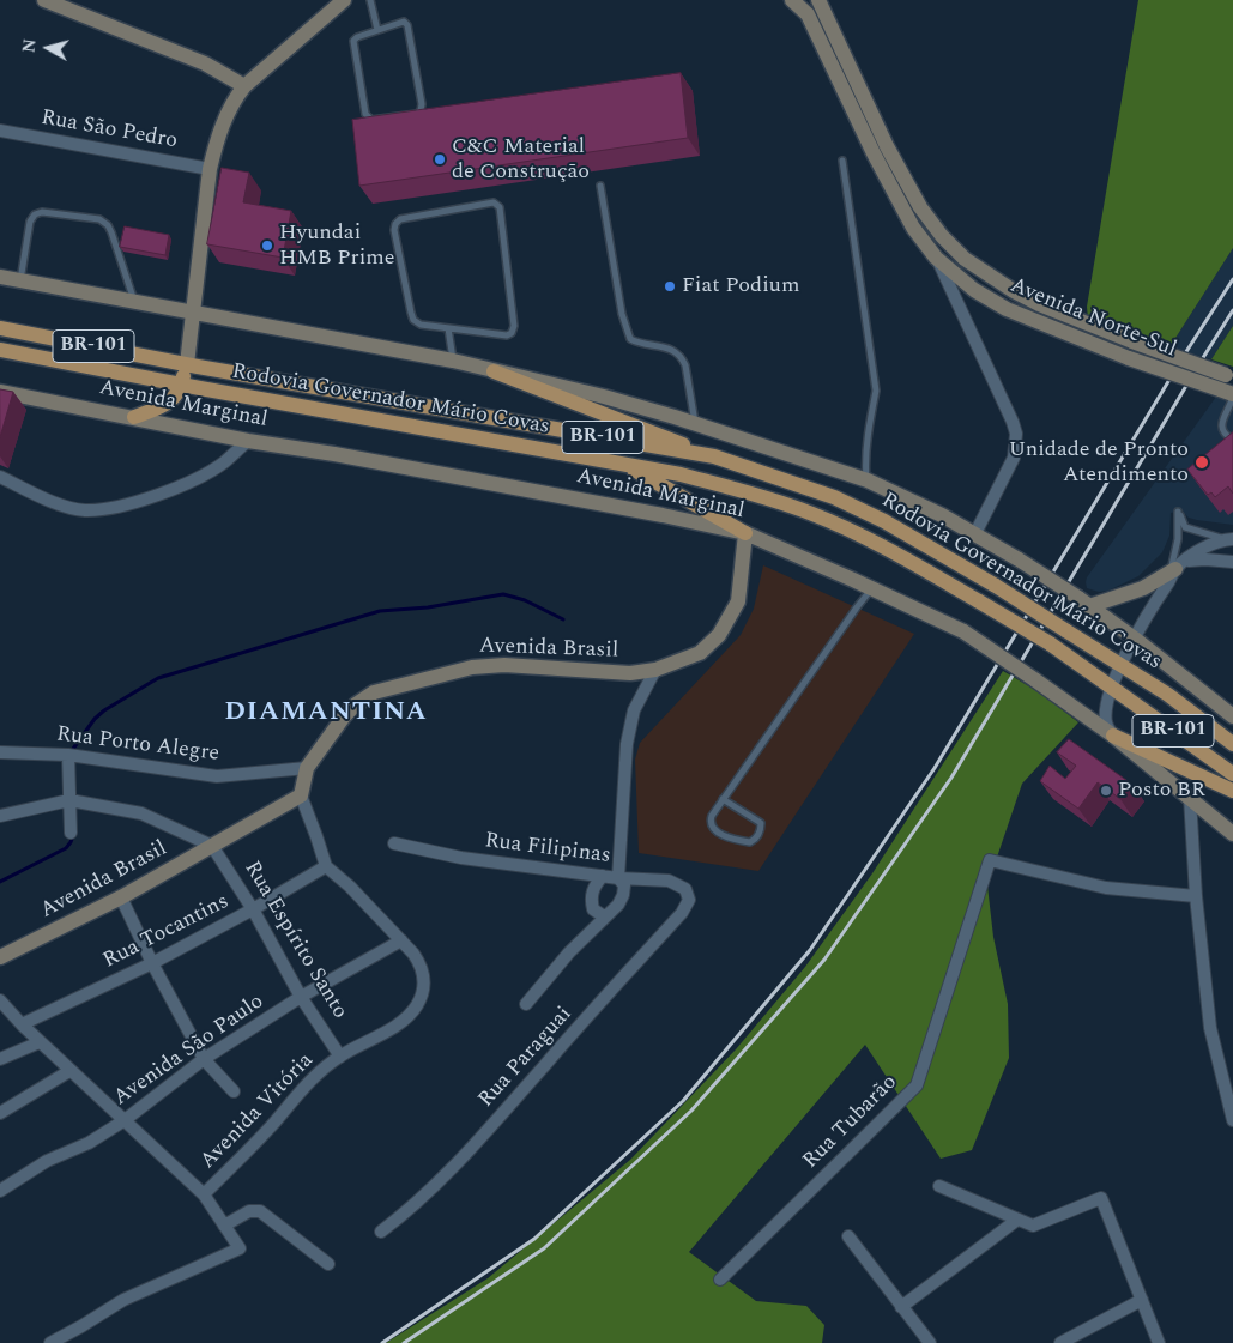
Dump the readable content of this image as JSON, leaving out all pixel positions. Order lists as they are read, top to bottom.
{
  "streets": {
    "main road": ["BR-101", "Rodovia Governador Mário Covas"],
    "street": [
      "Rua São Pedro",
      "Avenida Norte-Sul",
      "Avenida Marginal",
      "Avenida Brasil",
      "Rua Porto Alegre",
      "Rua Filipinas",
      "Rua Tocantins",
      "Rua Espírito Santo",
      "Avenida São Paulo",
      "Rua Paraguai",
      "Avenida Vitória",
      "Rua Tubarão"
    ]
  },
  "crossings": [
    ["Avenida Marginal", "Avenida Brasil"],
    ["Avenida Brasil", "Rua Porto Alegre"],
    ["Avenida Brasil", "Rua Espírito Santo"],
    ["Rua Filipinas", "Rua Paraguai"],
    ["Rua Tocantins", "Rua Espírito Santo"],
    ["Rua Tocantins", "Avenida Vitória"],
    ["Rua Espírito Santo", "Avenida São Paulo"],
    ["Rua Espírito Santo", "Avenida Vitória"],
    ["Avenida São Paulo", "Avenida Vitória"]
  ],
  "districts": ["DIAMANTINA"],
  "places": [
    "C&C Material de Construção",
    "Hyundai HMB Prime",
    "Fiat Podium",
    "Unidade de Pronto Atendimento",
    "Posto BR"
  ],
  "north": "left"
}
